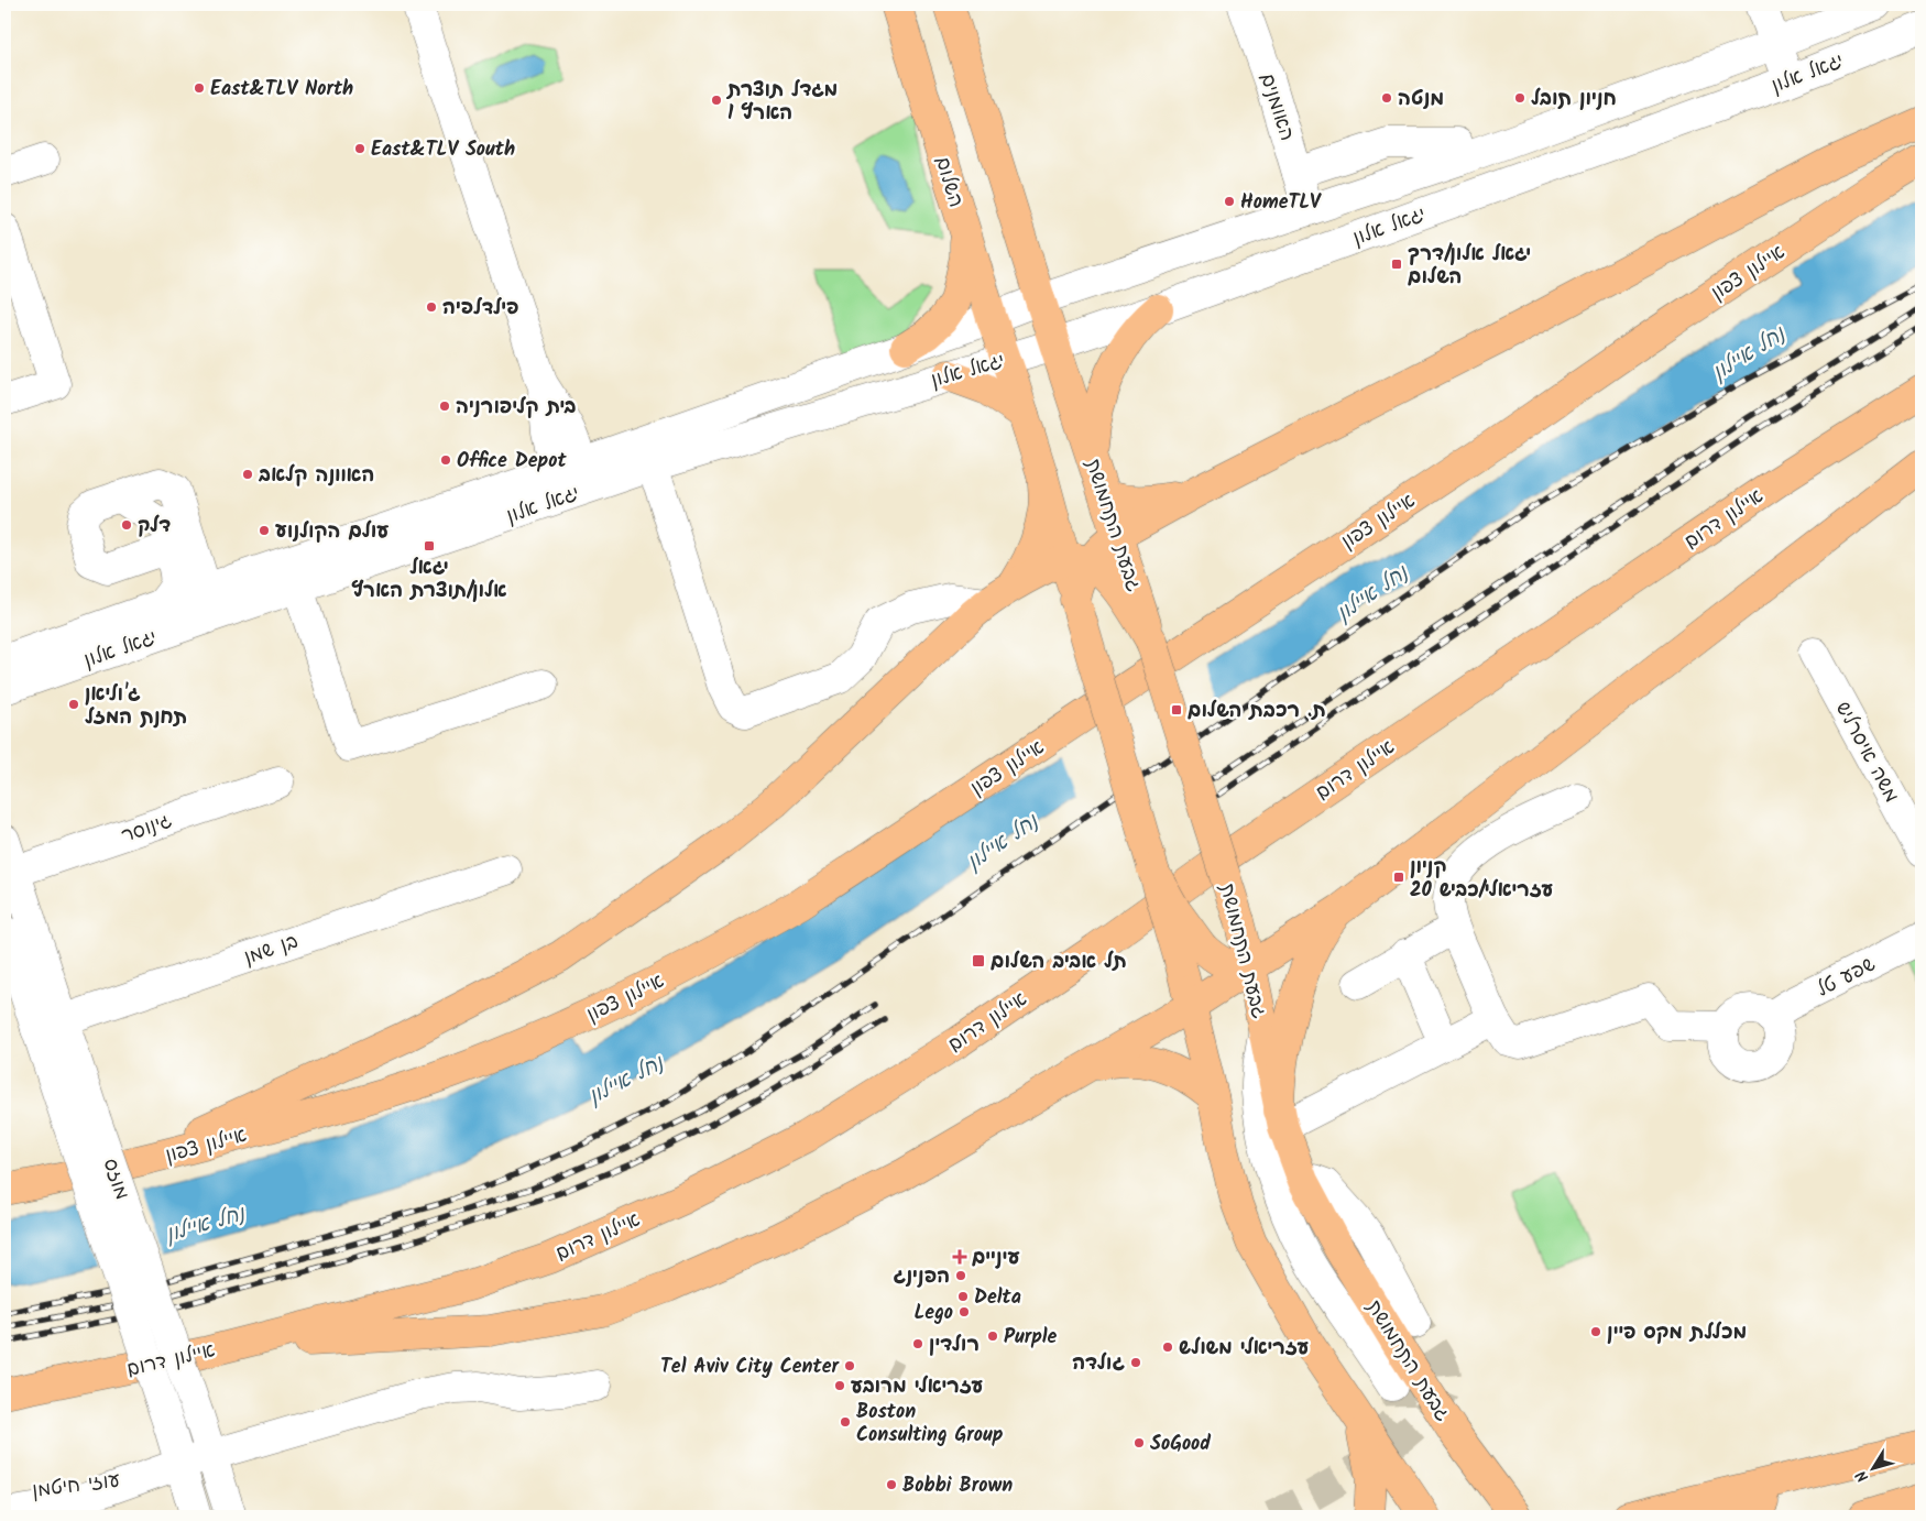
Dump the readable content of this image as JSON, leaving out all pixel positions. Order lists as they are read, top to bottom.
{
  "streets": {
    "main road": [
      "השלום",
      "איילון צפון",
      "איילון דרום",
      "גבעת התחמושת"
    ],
    "street": [
      "יגאל אלון",
      "האומנים",
      "משה איסרליש",
      "גינוסר",
      "בן שמן",
      "שפע טל",
      "מוזס",
      "עוזי חיטמן"
    ]
  },
  "crossings": [
    ["יגאל אלון", "האומנים"],
    ["יגאל אלון", "השלום"],
    ["יגאל אלון", "גבעת התחמושת"],
    ["גינוסר", "מוזס"],
    ["בן שמן", "מוזס"]
  ],
  "water": ["נחל איילון"],
  "places": {
    "other": [
      "East&TLV North",
      "מנטה",
      "חניון תובל",
      "מגדל תוצרת הארץ 1",
      "East&TLV South",
      "HomeTLV",
      "פילדלפיה",
      "בית קליפורניה",
      "Office Depot",
      "האוונה קלאב",
      "דלק",
      "עולם הקולנוע",
      "ג'וליאן תחנת המזל",
      "הפנינג",
      "Delta",
      "Lego",
      "מכללת מקס פיין",
      "Purple",
      "רולדין",
      "עזריאלי משולש",
      "גולדה",
      "Tel Aviv City Center",
      "עזריאלי מרובע",
      "Boston Consulting Group",
      "SoGood",
      "Bobbi Brown"
    ],
    "transit": [
      "יגאל אלון/דרך השלום",
      "יגאל אלון/תוצרת הארץ",
      "ת. רכבת השלום",
      "קניון עזריאלי/כביש 20",
      "תל אביב השלום"
    ],
    "health": ["עיניים"]
  },
  "north": "bottom left"
}
